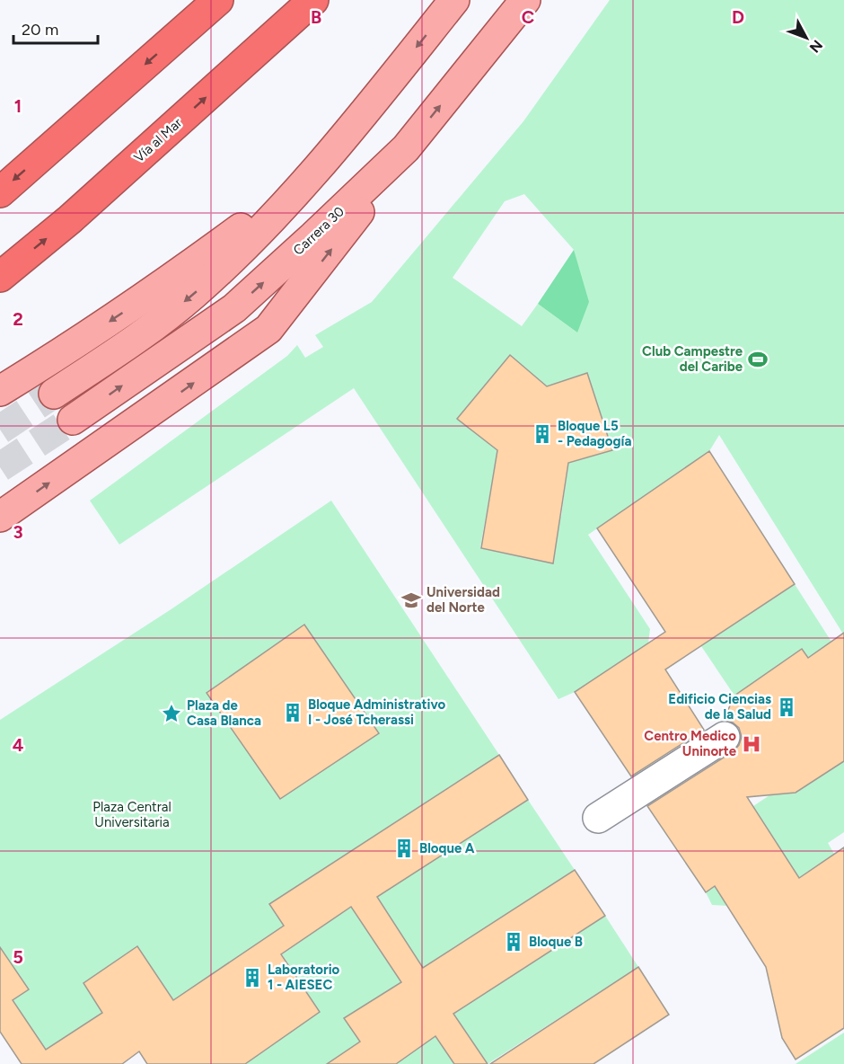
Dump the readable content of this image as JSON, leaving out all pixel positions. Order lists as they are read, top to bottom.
{
  "streets": {
    "highway": ["Vía al Mar"],
    "main road": ["Carrera 30"]
  },
  "parks": ["Plaza Central Universitaria"],
  "places": {
    "sports": ["Club Campestre del Caribe"],
    "building": [
      "Bloque L5 - Pedagogía",
      "Edificio Ciencias de la Salud",
      "Bloque Administrativo I - José Tcherassi",
      "Bloque A",
      "Bloque B",
      "Laboratorio 1 - AIESEC"
    ],
    "school or university": ["Universidad del Norte"],
    "place": ["Plaza de Casa Blanca"],
    "hospital": ["Centro Medico Uninorte"]
  },
  "scale_bar": "20 m",
  "north": "bottom right",
  "grid": {
    "columns": ["B", "C", "D"],
    "rows": [
      "1",
      "2",
      "3",
      "4",
      "5"
    ]
  }
}
